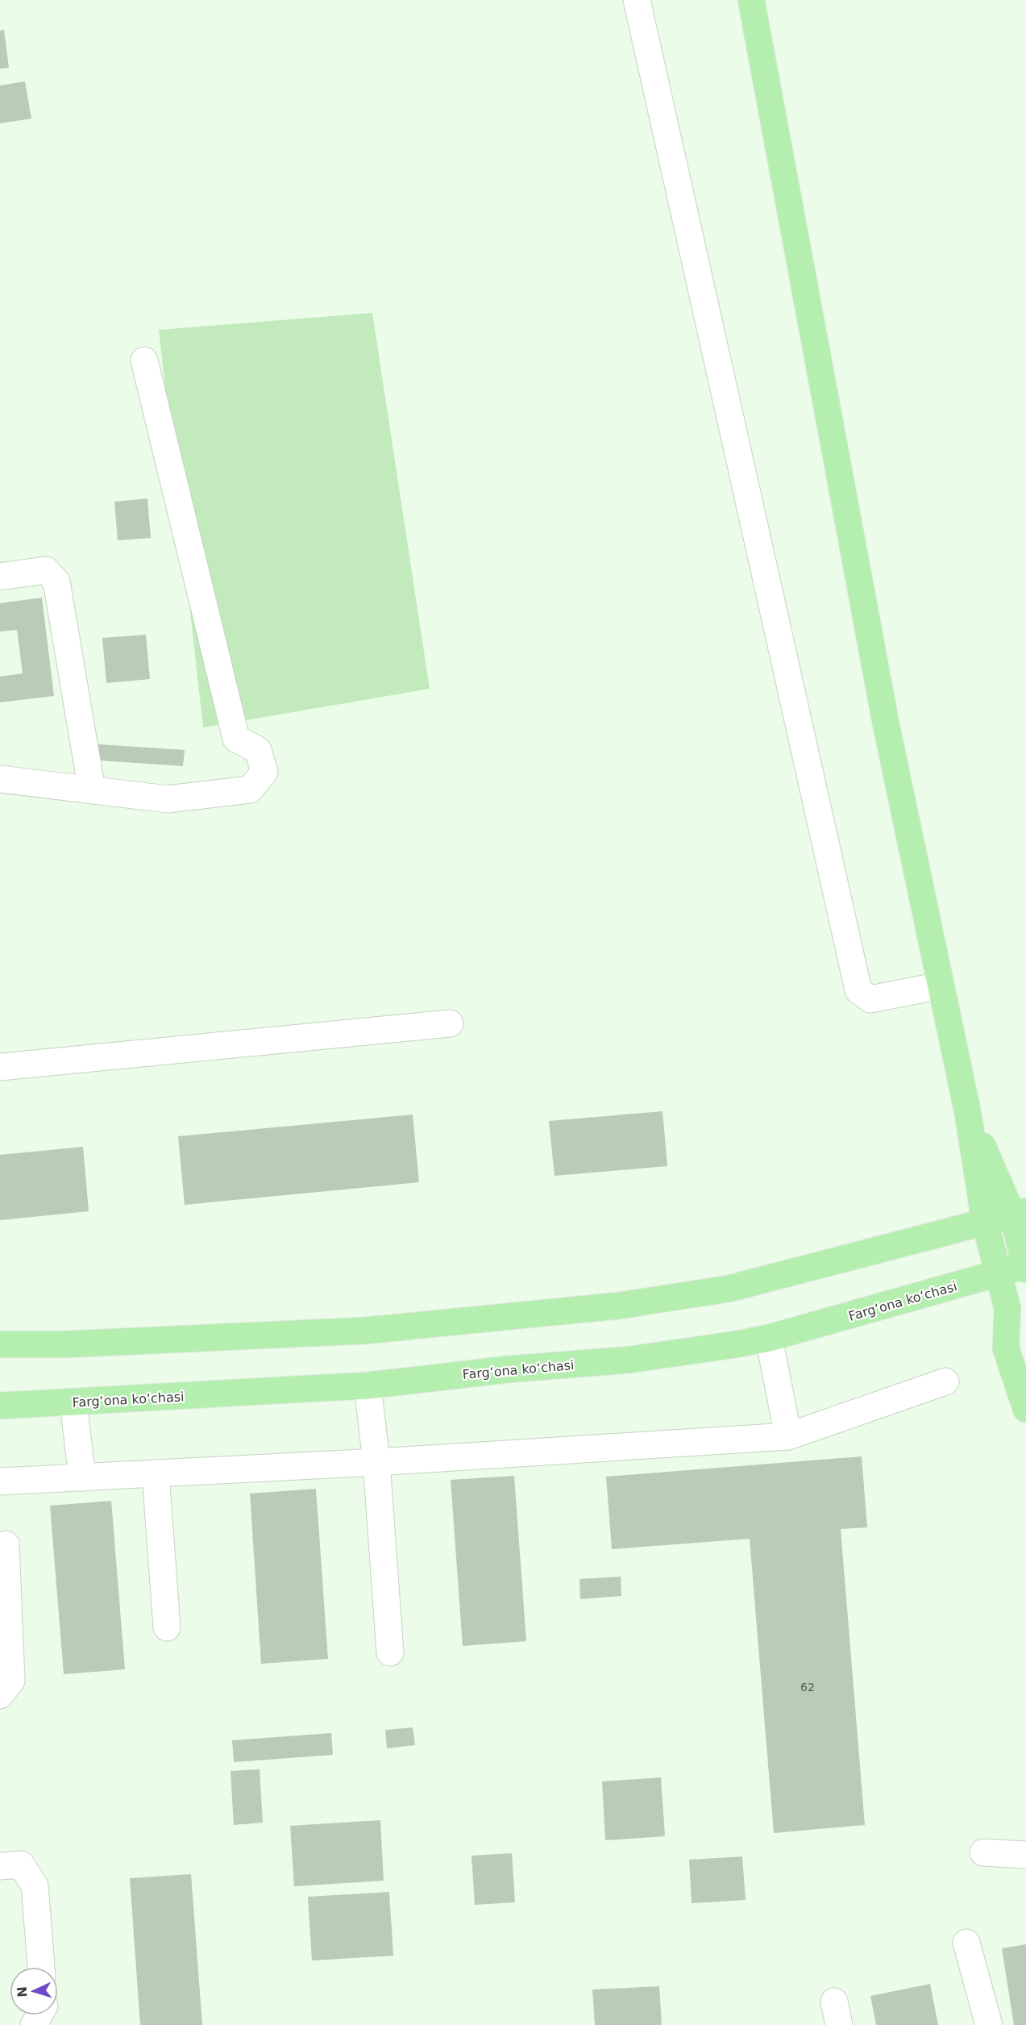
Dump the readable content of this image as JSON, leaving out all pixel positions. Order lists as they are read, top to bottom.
{
  "streets": {
    "main road": ["Fargʻona koʻchasi"]
  },
  "house_numbers": ["62"],
  "north": "left"
}
